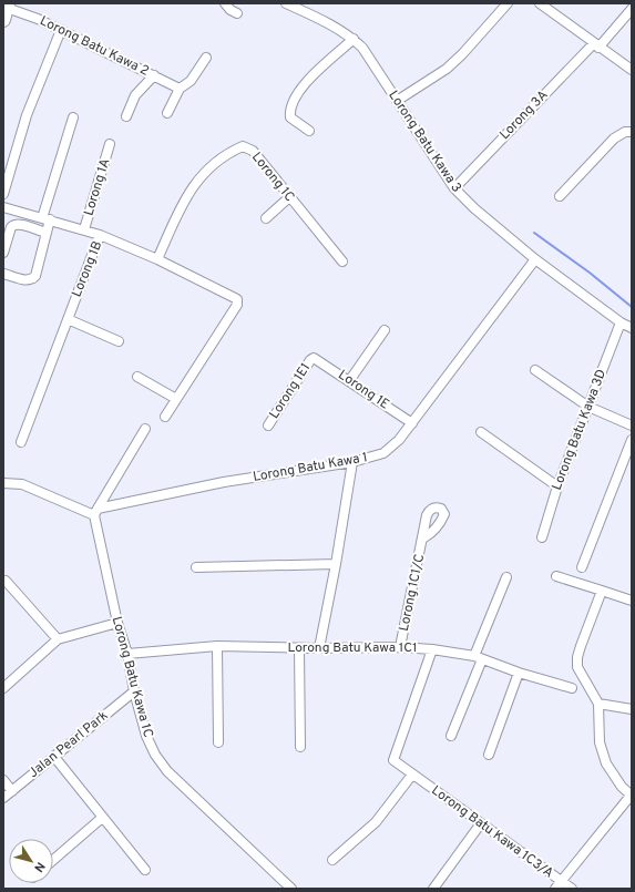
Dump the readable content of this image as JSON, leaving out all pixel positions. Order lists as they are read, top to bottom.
{
  "streets": {
    "street": [
      "Lorong Batu Kawa 2",
      "Lorong 3A",
      "Lorong Batu Kawa 3",
      "Lorong 1C",
      "Lorong 1A",
      "Lorong 1B",
      "Lorong 1E",
      "Lorong 1E1",
      "Lorong Batu Kawa 3D",
      "Lorong Batu Kawa 1",
      "Lorong 1C1/C",
      "Lorong Batu Kawa 1C1",
      "Lorong Batu Kawa 1C",
      "Jalan Pearl Park",
      "Lorong Batu Kawa 1C3/A"
    ]
  },
  "crossings": [
    ["Lorong 3A", "Lorong Batu Kawa 3"],
    ["Lorong Batu Kawa 3", "Lorong Batu Kawa 3D"],
    ["Lorong Batu Kawa 3", "Lorong Batu Kawa 1"],
    ["Lorong 1C", "Lorong 1B"],
    ["Lorong 1E", "Lorong 1E1"],
    ["Lorong 1E", "Lorong Batu Kawa 1"],
    ["Lorong Batu Kawa 1", "Lorong Batu Kawa 1C"],
    ["Lorong 1C1/C", "Lorong Batu Kawa 1C1"],
    ["Lorong Batu Kawa 1C1", "Lorong Batu Kawa 1C"],
    ["Lorong Batu Kawa 1C1", "Lorong Batu Kawa 1C3/A"],
    ["Lorong Batu Kawa 1C", "Jalan Pearl Park"]
  ],
  "north": "bottom right"
}
